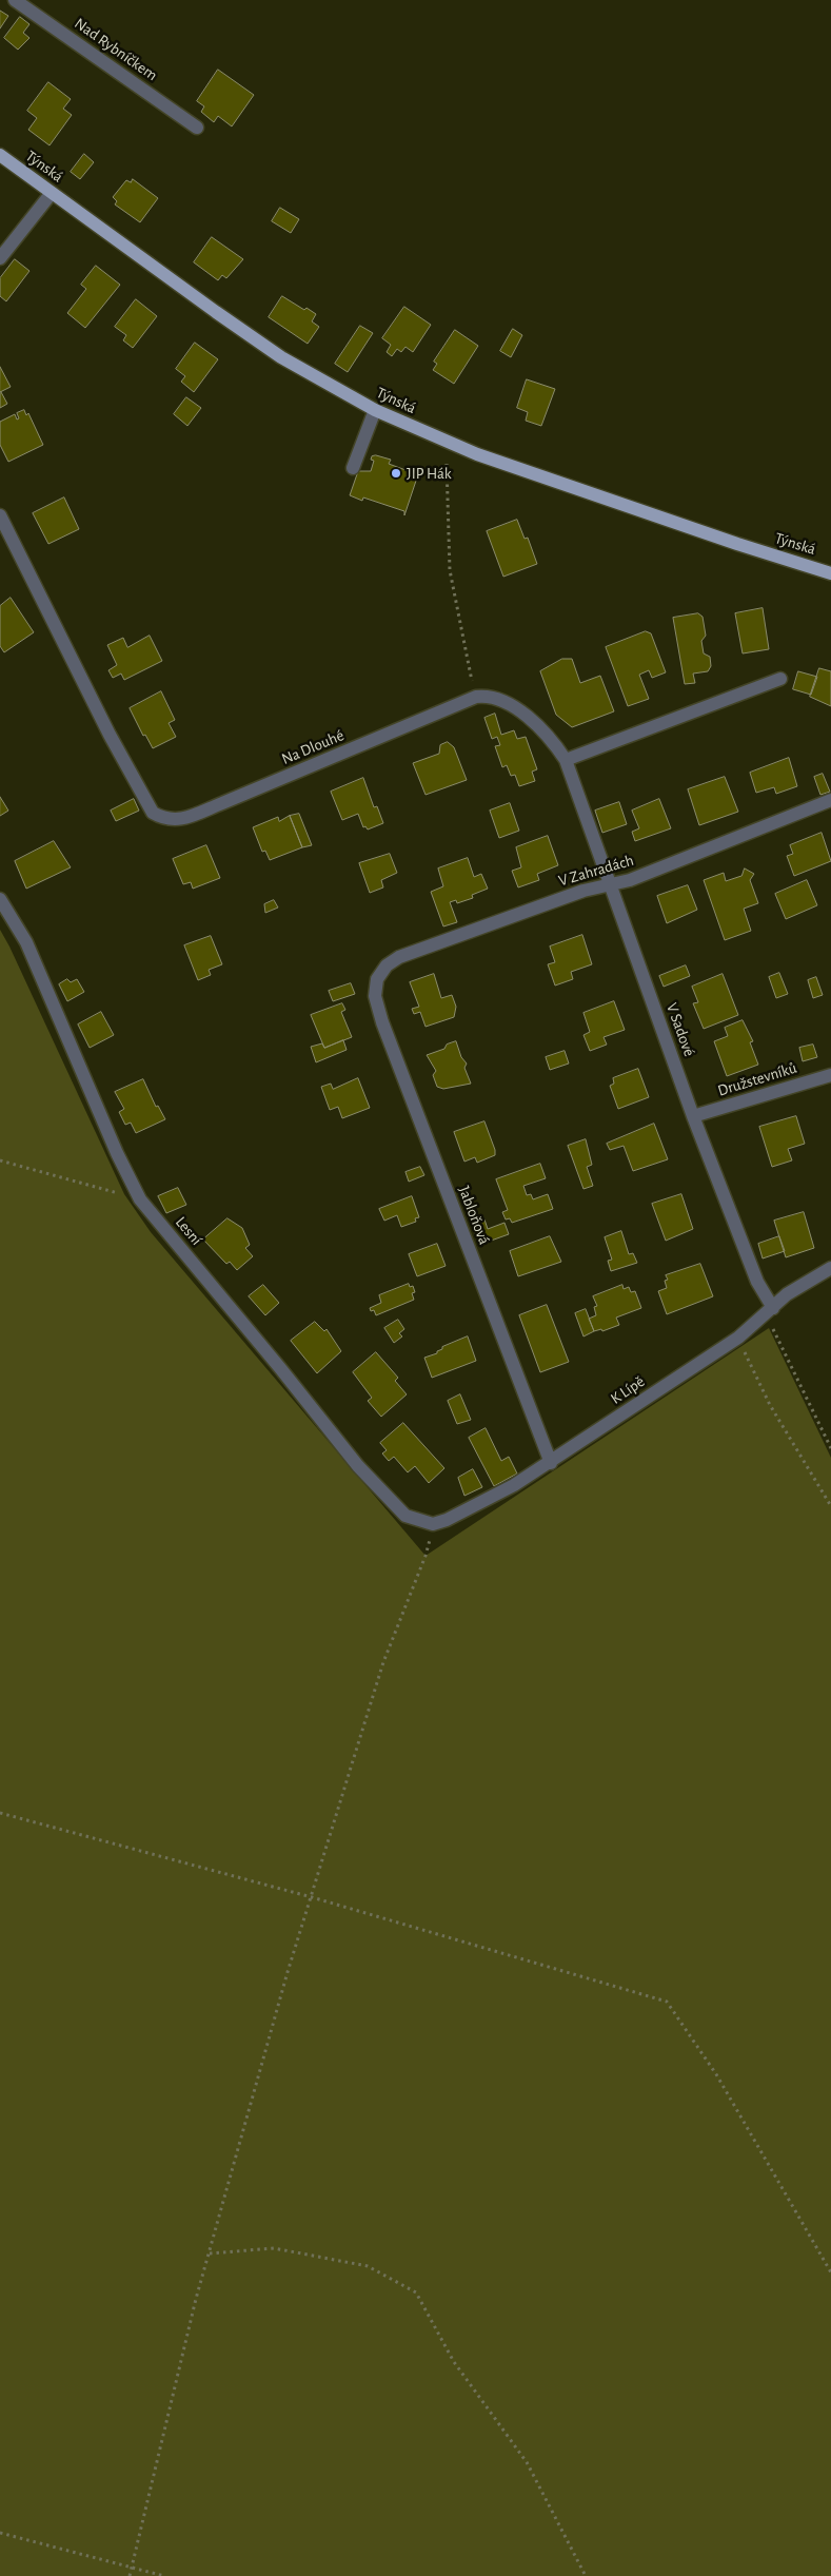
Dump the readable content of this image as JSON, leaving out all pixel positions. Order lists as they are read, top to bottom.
{
  "streets": {
    "main road": ["Týnská"],
    "street": [
      "Nad Rybníčkem",
      "Na Dlouhé",
      "V Zahradách",
      "V Sadové",
      "Družstevníků",
      "Jabloňová",
      "Lesní",
      "K Lípě"
    ]
  },
  "crossings": [
    ["V Zahradách", "V Sadové"],
    ["V Zahradách", "Jabloňová"],
    ["V Sadové", "Družstevníků"],
    ["V Sadové", "K Lípě"],
    ["Jabloňová", "K Lípě"],
    ["Lesní", "K Lípě"]
  ],
  "places": ["JIP Hák"]
}
